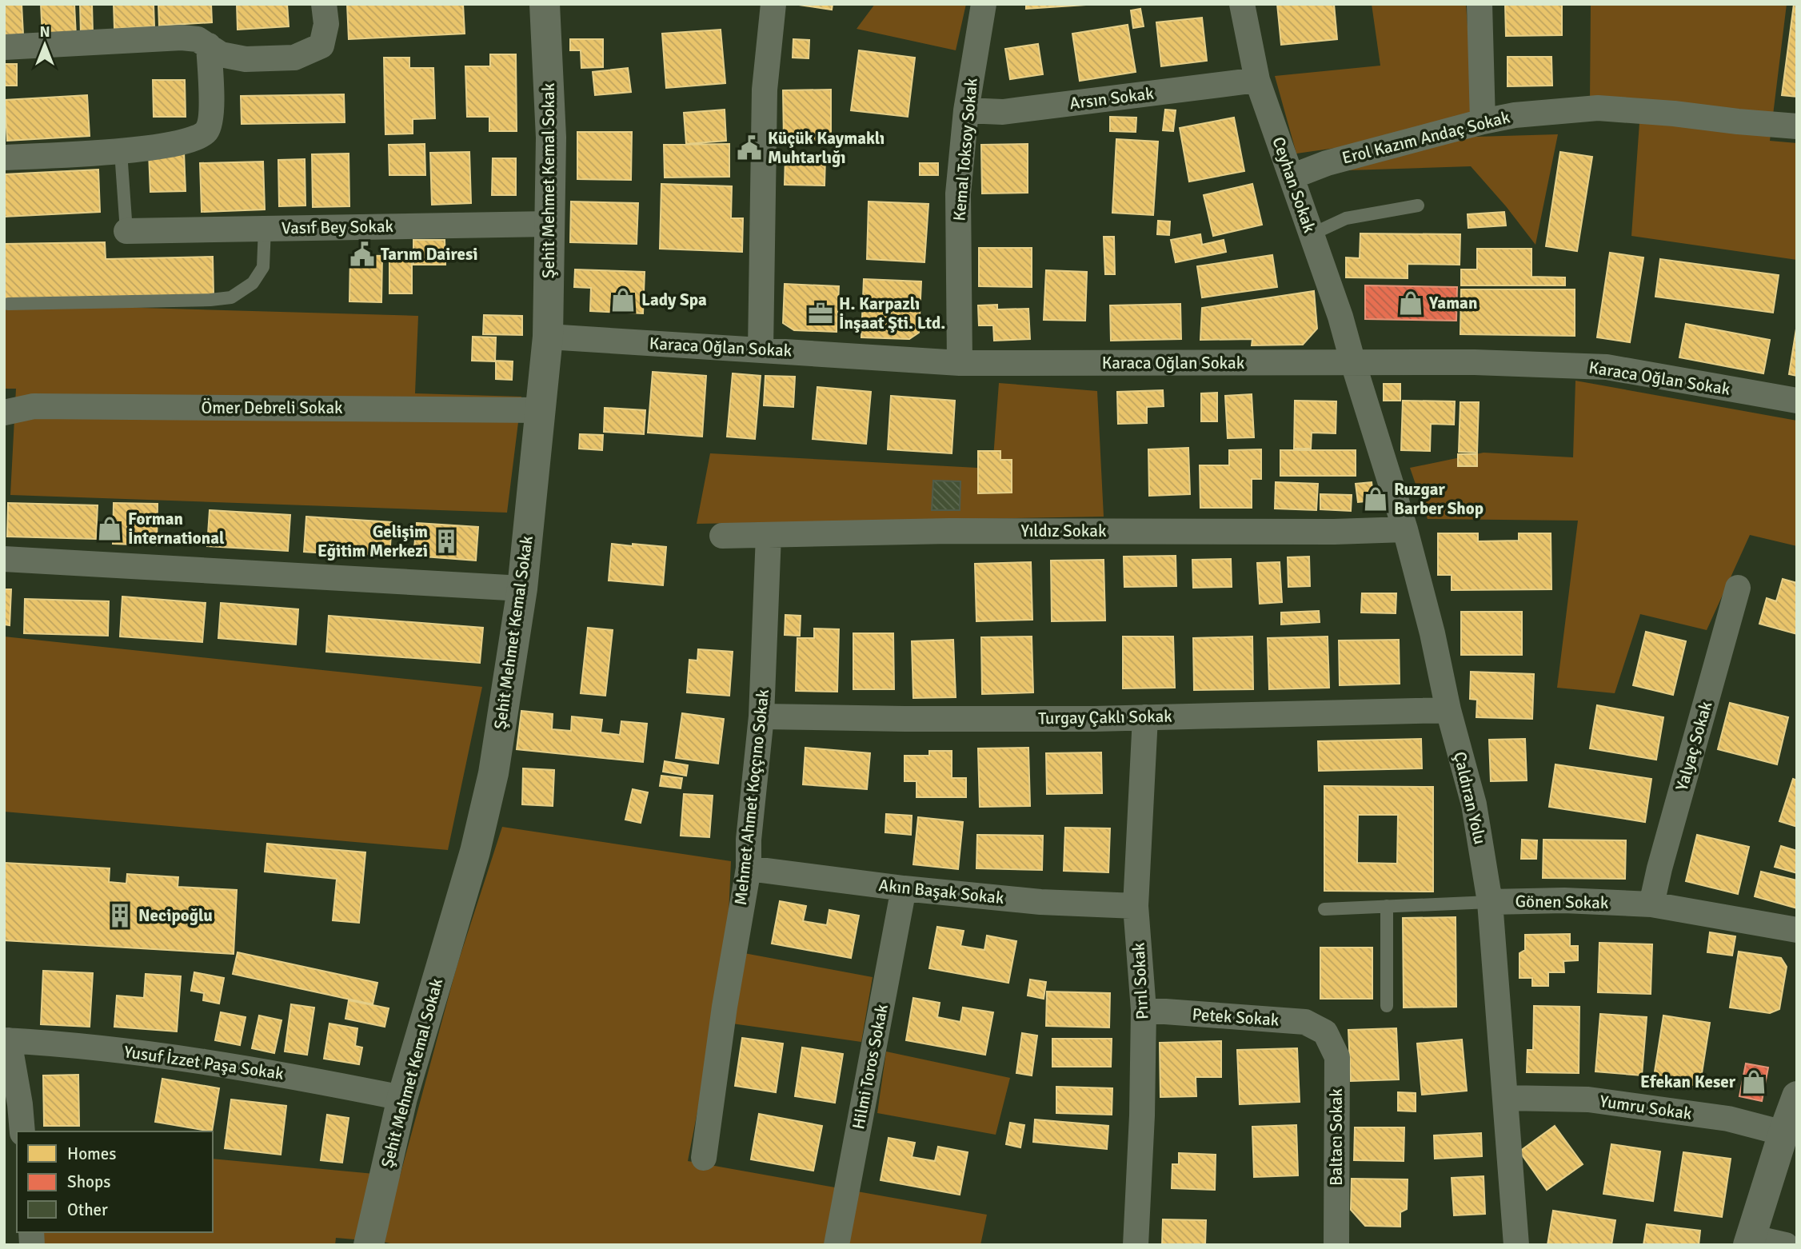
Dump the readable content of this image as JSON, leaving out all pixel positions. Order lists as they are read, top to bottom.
{
  "streets": {
    "street": [
      "Arsın Sokak",
      "Erol Kazım Andaç Sokak",
      "Kemal Toksoy Sokak",
      "Şehit Mehmet Kemal Sokak",
      "Ceyhan Sokak",
      "Vasıf Bey Sokak",
      "Karaca Oğlan Sokak",
      "Ömer Debreli Sokak",
      "Yıldız Sokak",
      "Turgay Çaklı Sokak",
      "Yalyaç Sokak",
      "Mehmet Ahmet Koççıno Sokak",
      "Çaldıran Yolu",
      "Akın Başak Sokak",
      "Gönen Sokak",
      "Pırıl Sokak",
      "Petek Sokak",
      "Yusuf İzzet Paşa Sokak",
      "Hilmi Toros Sokak",
      "Yumru Sokak",
      "Baltacı Sokak"
    ]
  },
  "crossings": [
    ["Arsın Sokak", "Kemal Toksoy Sokak"],
    ["Arsın Sokak", "Ceyhan Sokak"],
    ["Erol Kazım Andaç Sokak", "Ceyhan Sokak"],
    ["Kemal Toksoy Sokak", "Karaca Oğlan Sokak"],
    ["Şehit Mehmet Kemal Sokak", "Vasıf Bey Sokak"],
    ["Şehit Mehmet Kemal Sokak", "Karaca Oğlan Sokak"],
    ["Şehit Mehmet Kemal Sokak", "Ömer Debreli Sokak"],
    ["Şehit Mehmet Kemal Sokak", "Yusuf İzzet Paşa Sokak"],
    ["Ceyhan Sokak", "Karaca Oğlan Sokak"],
    ["Ceyhan Sokak", "Çaldıran Yolu"],
    ["Karaca Oğlan Sokak", "Çaldıran Yolu"],
    ["Yıldız Sokak", "Mehmet Ahmet Koççıno Sokak"],
    ["Yıldız Sokak", "Çaldıran Yolu"],
    ["Turgay Çaklı Sokak", "Mehmet Ahmet Koççıno Sokak"],
    ["Turgay Çaklı Sokak", "Çaldıran Yolu"],
    ["Turgay Çaklı Sokak", "Pırıl Sokak"],
    ["Yalyaç Sokak", "Gönen Sokak"],
    ["Mehmet Ahmet Koççıno Sokak", "Akın Başak Sokak"],
    ["Çaldıran Yolu", "Gönen Sokak"],
    ["Çaldıran Yolu", "Yumru Sokak"],
    ["Akın Başak Sokak", "Pırıl Sokak"],
    ["Akın Başak Sokak", "Hilmi Toros Sokak"],
    ["Pırıl Sokak", "Petek Sokak"],
    ["Petek Sokak", "Baltacı Sokak"]
  ],
  "places": {
    "public building": ["Küçük Kaymaklı Muhtarlığı", "Tarım Dairesi"],
    "shop": [
      "Lady Spa",
      "Yaman",
      "Ruzgar Barber Shop",
      "Forman İnternational",
      "Efekan Keser"
    ],
    "office": ["H. Karpazlı İnşaat Şti. Ltd."],
    "building": ["Gelişim Eğitim Merkezi", "Necipoğlu"]
  },
  "legend": ["Homes", "Shops", "Other"],
  "north": "top"
}
